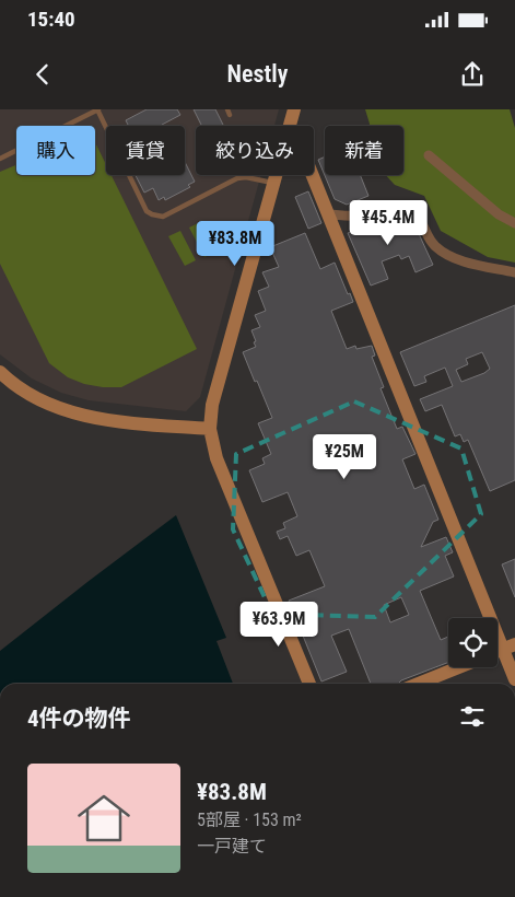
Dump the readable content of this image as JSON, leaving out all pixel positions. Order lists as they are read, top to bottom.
{
  "page": {
    "status": "15:40",
    "header": "Nestly",
    "chip": [
      "購入",
      "賃貸",
      "絞り込み",
      "新着"
    ],
    "price": [
      "¥45.4M",
      "¥83.8M",
      "¥25M",
      "¥63.9M"
    ],
    "heading": "4件の物件",
    "list": [
      {
        "name": "¥83.8M",
        "note": "5部屋 · 153 m² · 一戸建て"
      }
    ]
  }
}
